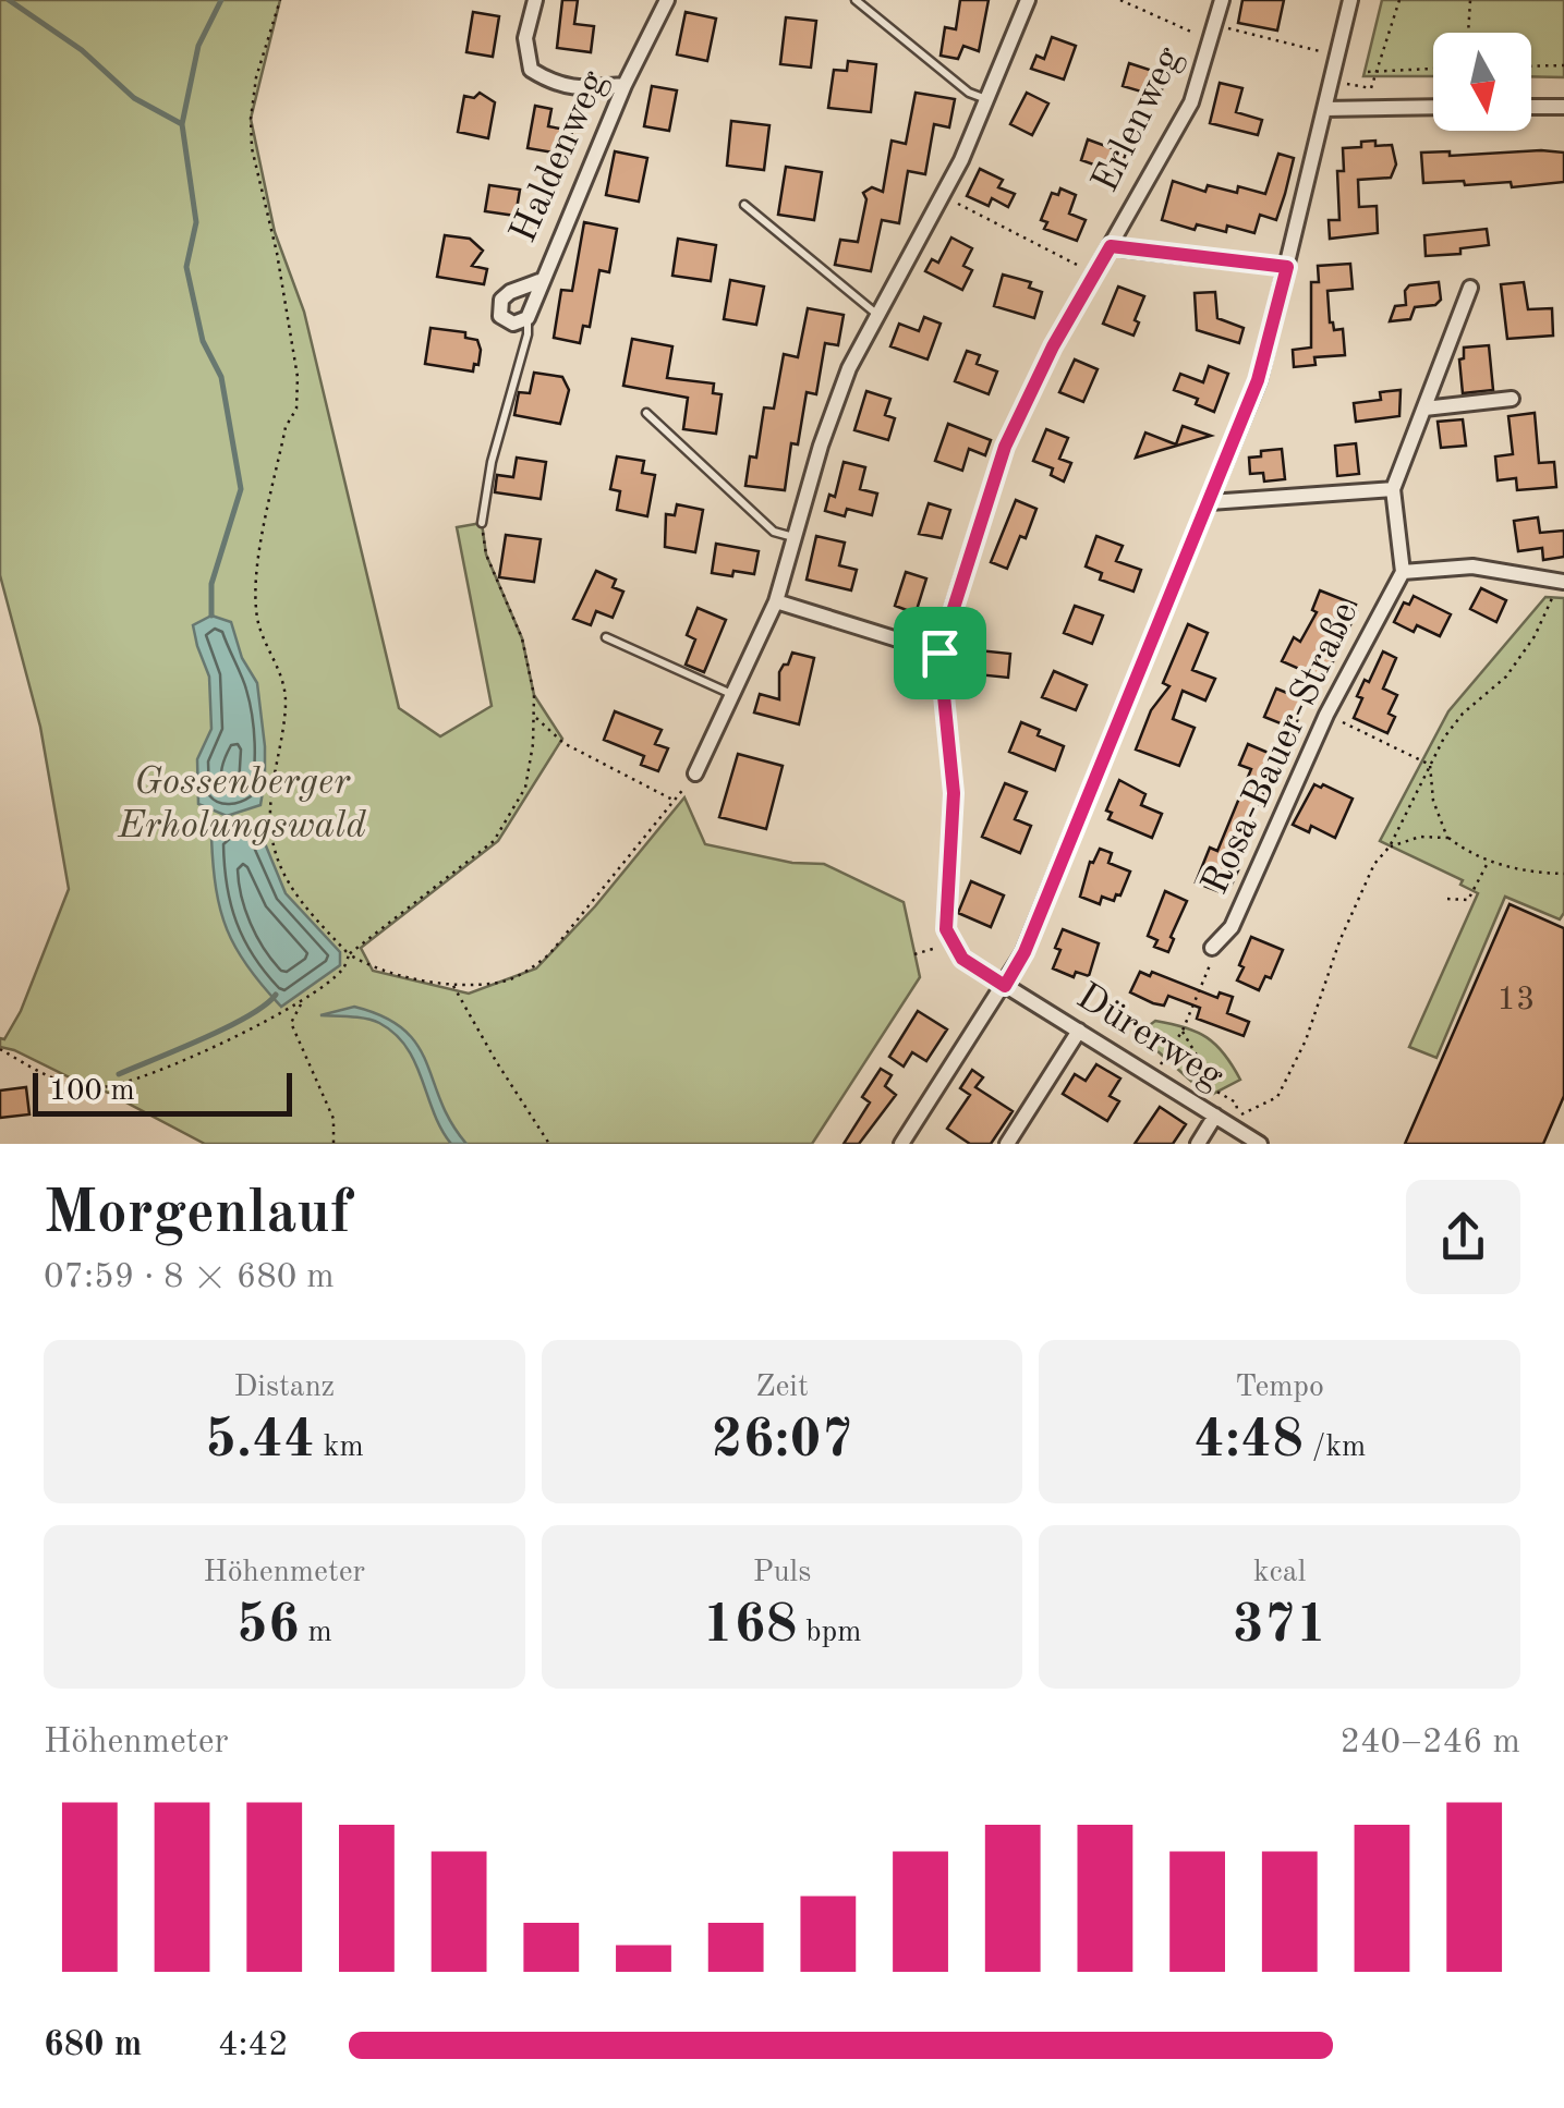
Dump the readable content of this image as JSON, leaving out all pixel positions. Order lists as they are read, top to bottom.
{
  "streets": {
    "street": [
      "Erlenweg",
      "Haldenweg",
      "Rosa-Bauer-Straße",
      "Dürerweg"
    ]
  },
  "parks": ["Gossenberger Erholungswald"],
  "house_numbers": ["13"],
  "scale_bar": "100 m",
  "north": "bottom",
  "page": {
    "scale": "100 m",
    "heading": ["Morgenlauf", "07:59 · 8 × 680 m"],
    "stats": [
      ["Distanz", "5.44 km"],
      ["Zeit", "26:07"],
      ["Tempo", "4:48 /km"],
      ["Höhenmeter", "56 m"],
      ["Puls", "168 bpm"],
      ["kcal", "371"]
    ],
    "chart": ["Höhenmeter", "240–246 m"],
    "list": [
      {
        "name": "680 m",
        "note": "4:42"
      }
    ]
  }
}
